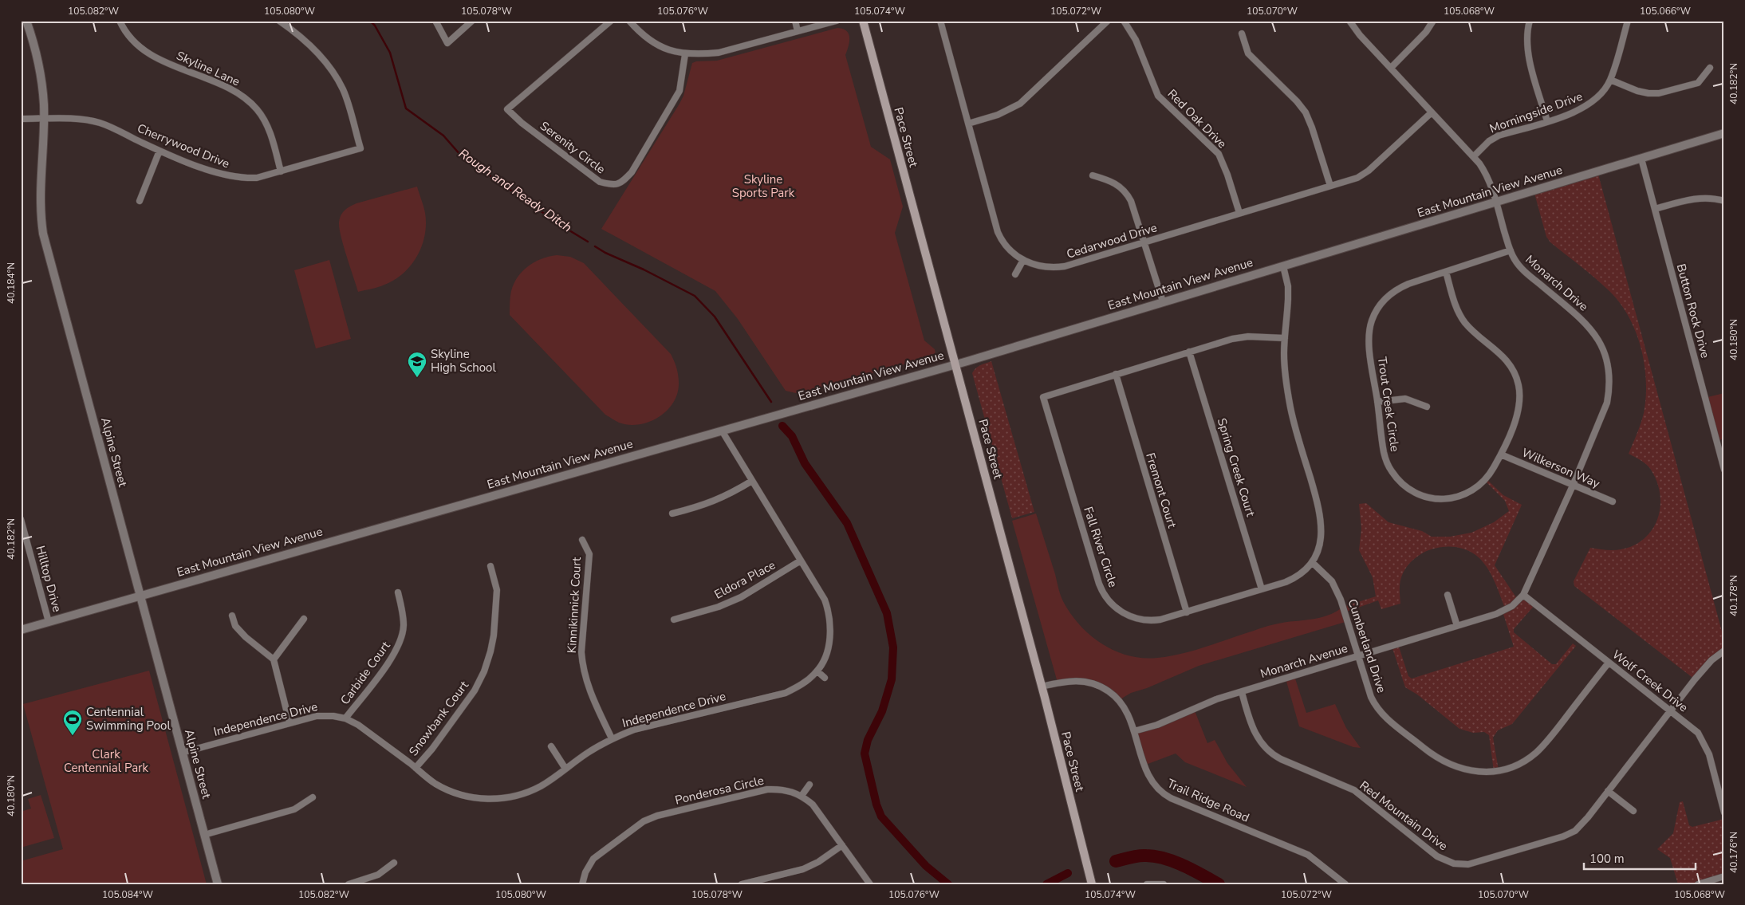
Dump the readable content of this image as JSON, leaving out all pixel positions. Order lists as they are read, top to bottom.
{
  "streets": {
    "main road": ["Pace Street"],
    "street": [
      "Skyline Lane",
      "Morningside Drive",
      "Red Oak Drive",
      "Cherrywood Drive",
      "Serenity Circle",
      "East Mountain View Avenue",
      "Cedarwood Drive",
      "Monarch Drive",
      "Button Rock Drive",
      "Trout Creek Circle",
      "Alpine Street",
      "Spring Creek Court",
      "Wilkerson Way",
      "Fremont Court",
      "Fall River Circle",
      "Hilltop Drive",
      "Eldora Place",
      "Kinnikinnick Court",
      "Cumberland Drive",
      "Monarch Avenue",
      "Carbide Court",
      "Wolf Creek Drive",
      "Independence Drive",
      "Snowbank Court",
      "Ponderosa Circle",
      "Trail Ridge Road",
      "Red Mountain Drive"
    ]
  },
  "crossings": [
    ["Skyline Lane", "Cherrywood Drive"],
    ["Morningside Drive", "Monarch Drive"],
    ["Red Oak Drive", "Cedarwood Drive"],
    ["Pace Street", "East Mountain View Avenue"],
    ["Pace Street", "Trail Ridge Road"],
    ["Cherrywood Drive", "Alpine Street"],
    ["East Mountain View Avenue", "Monarch Drive"],
    ["East Mountain View Avenue", "Button Rock Drive"],
    ["East Mountain View Avenue", "Alpine Street"],
    ["East Mountain View Avenue", "Fall River Circle"],
    ["East Mountain View Avenue", "Hilltop Drive"],
    ["East Mountain View Avenue", "Independence Drive"],
    ["Cedarwood Drive", "Monarch Drive"],
    ["Monarch Drive", "Trout Creek Circle"],
    ["Monarch Drive", "Wilkerson Way"],
    ["Monarch Drive", "Monarch Avenue"],
    ["Monarch Drive", "Wolf Creek Drive"],
    ["Trout Creek Circle", "Wilkerson Way"],
    ["Alpine Street", "Independence Drive"],
    ["Spring Creek Court", "Fall River Circle"],
    ["Fremont Court", "Fall River Circle"],
    ["Fall River Circle", "Cumberland Drive"],
    ["Eldora Place", "Independence Drive"],
    ["Kinnikinnick Court", "Independence Drive"],
    ["Cumberland Drive", "Monarch Avenue"],
    ["Cumberland Drive", "Wolf Creek Drive"],
    ["Monarch Avenue", "Wolf Creek Drive"],
    ["Monarch Avenue", "Trail Ridge Road"],
    ["Monarch Avenue", "Red Mountain Drive"],
    ["Carbide Court", "Independence Drive"],
    ["Wolf Creek Drive", "Red Mountain Drive"],
    ["Independence Drive", "Snowbank Court"]
  ],
  "water": ["Rough and Ready Ditch"],
  "parks": ["Skyline Sports Park", "Clark Centennial Park"],
  "places": {
    "school or university": ["Skyline High School"],
    "sports": ["Centennial Swimming Pool"]
  },
  "scale_bar": "100 m",
  "coordinates": [
    "105.082°W",
    "105.080°W",
    "105.078°W",
    "105.076°W",
    "105.074°W",
    "105.072°W",
    "105.070°W",
    "105.068°W",
    "105.066°W",
    "40.182°N",
    "40.184°N",
    "40.180°N",
    "40.178°N",
    "40.176°N",
    "105.084°W"
  ]
}
